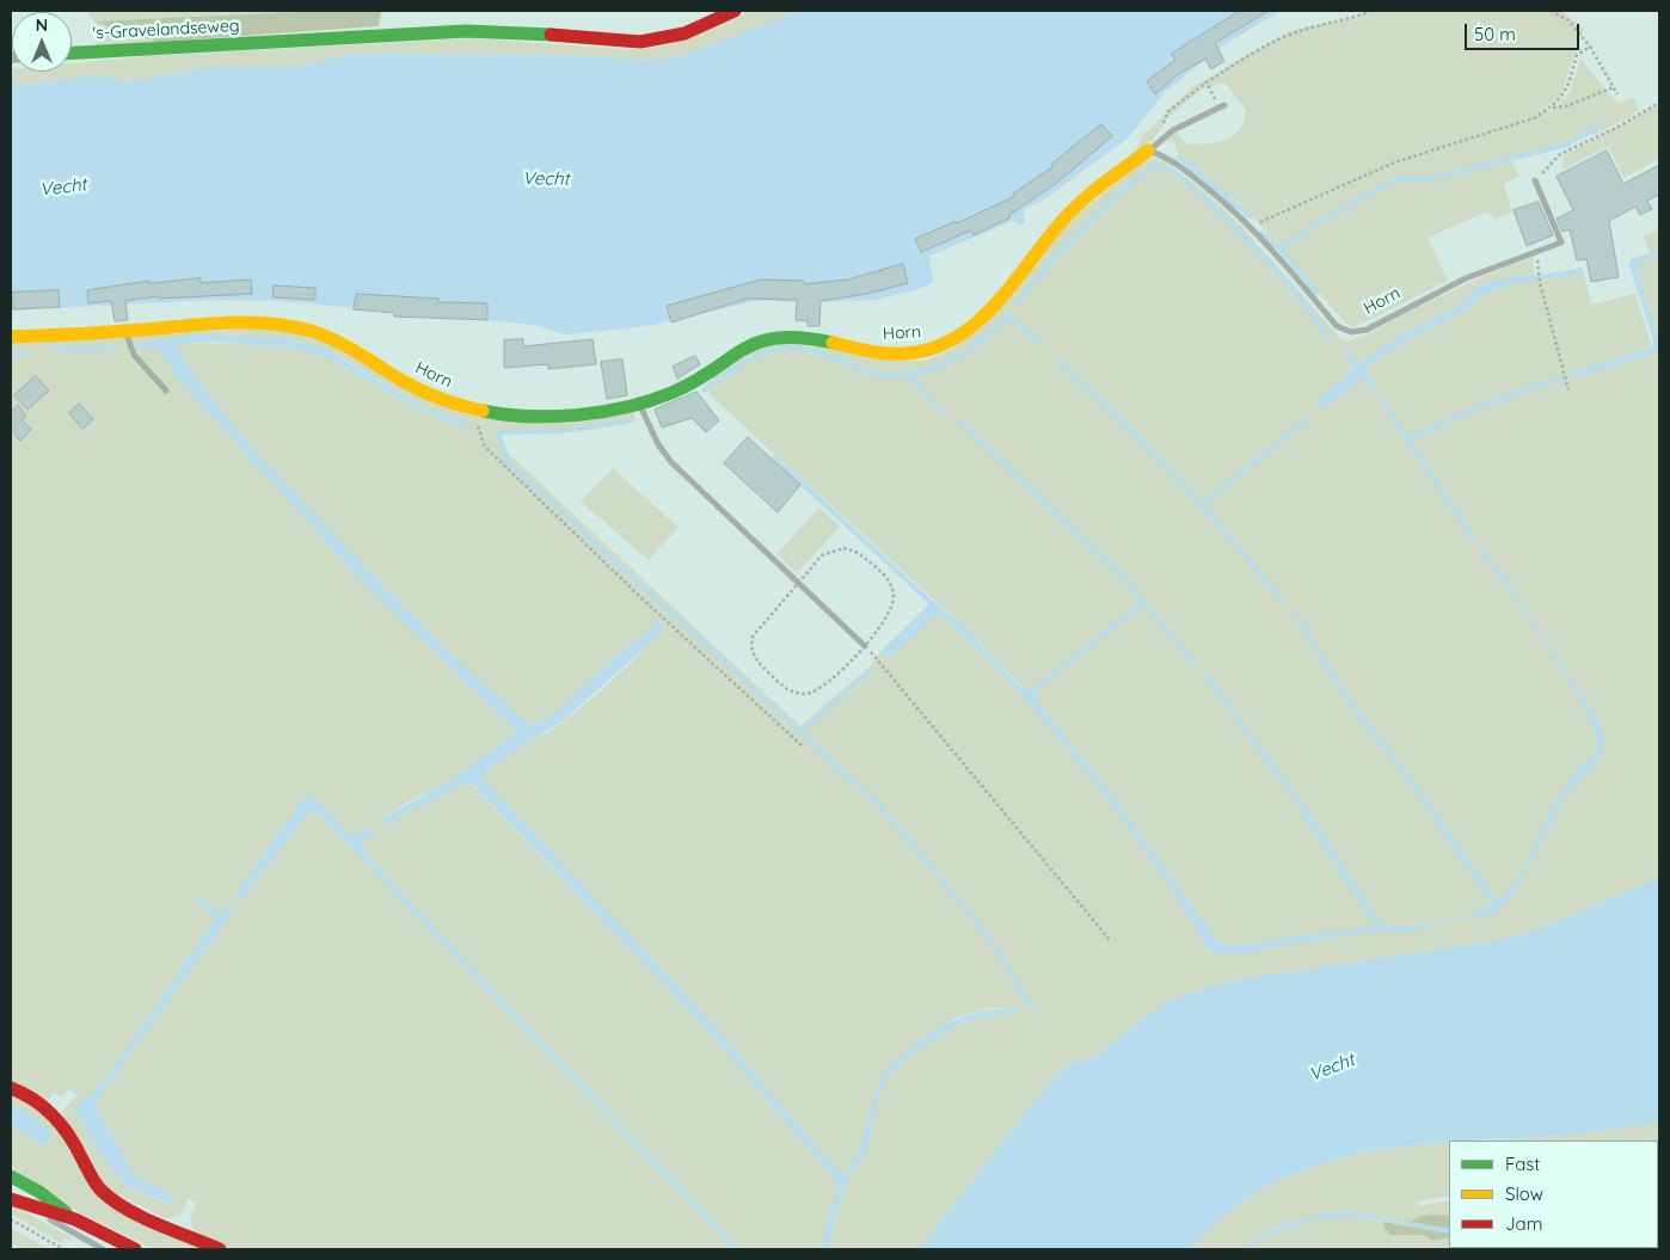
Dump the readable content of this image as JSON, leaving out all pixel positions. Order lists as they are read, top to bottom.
{
  "streets": {
    "street": ["'s-Gravelandseweg", "Horn"]
  },
  "water": ["Vecht"],
  "legend": ["Fast", "Slow", "Jam"],
  "scale_bar": "50 m",
  "north": "top"
}
